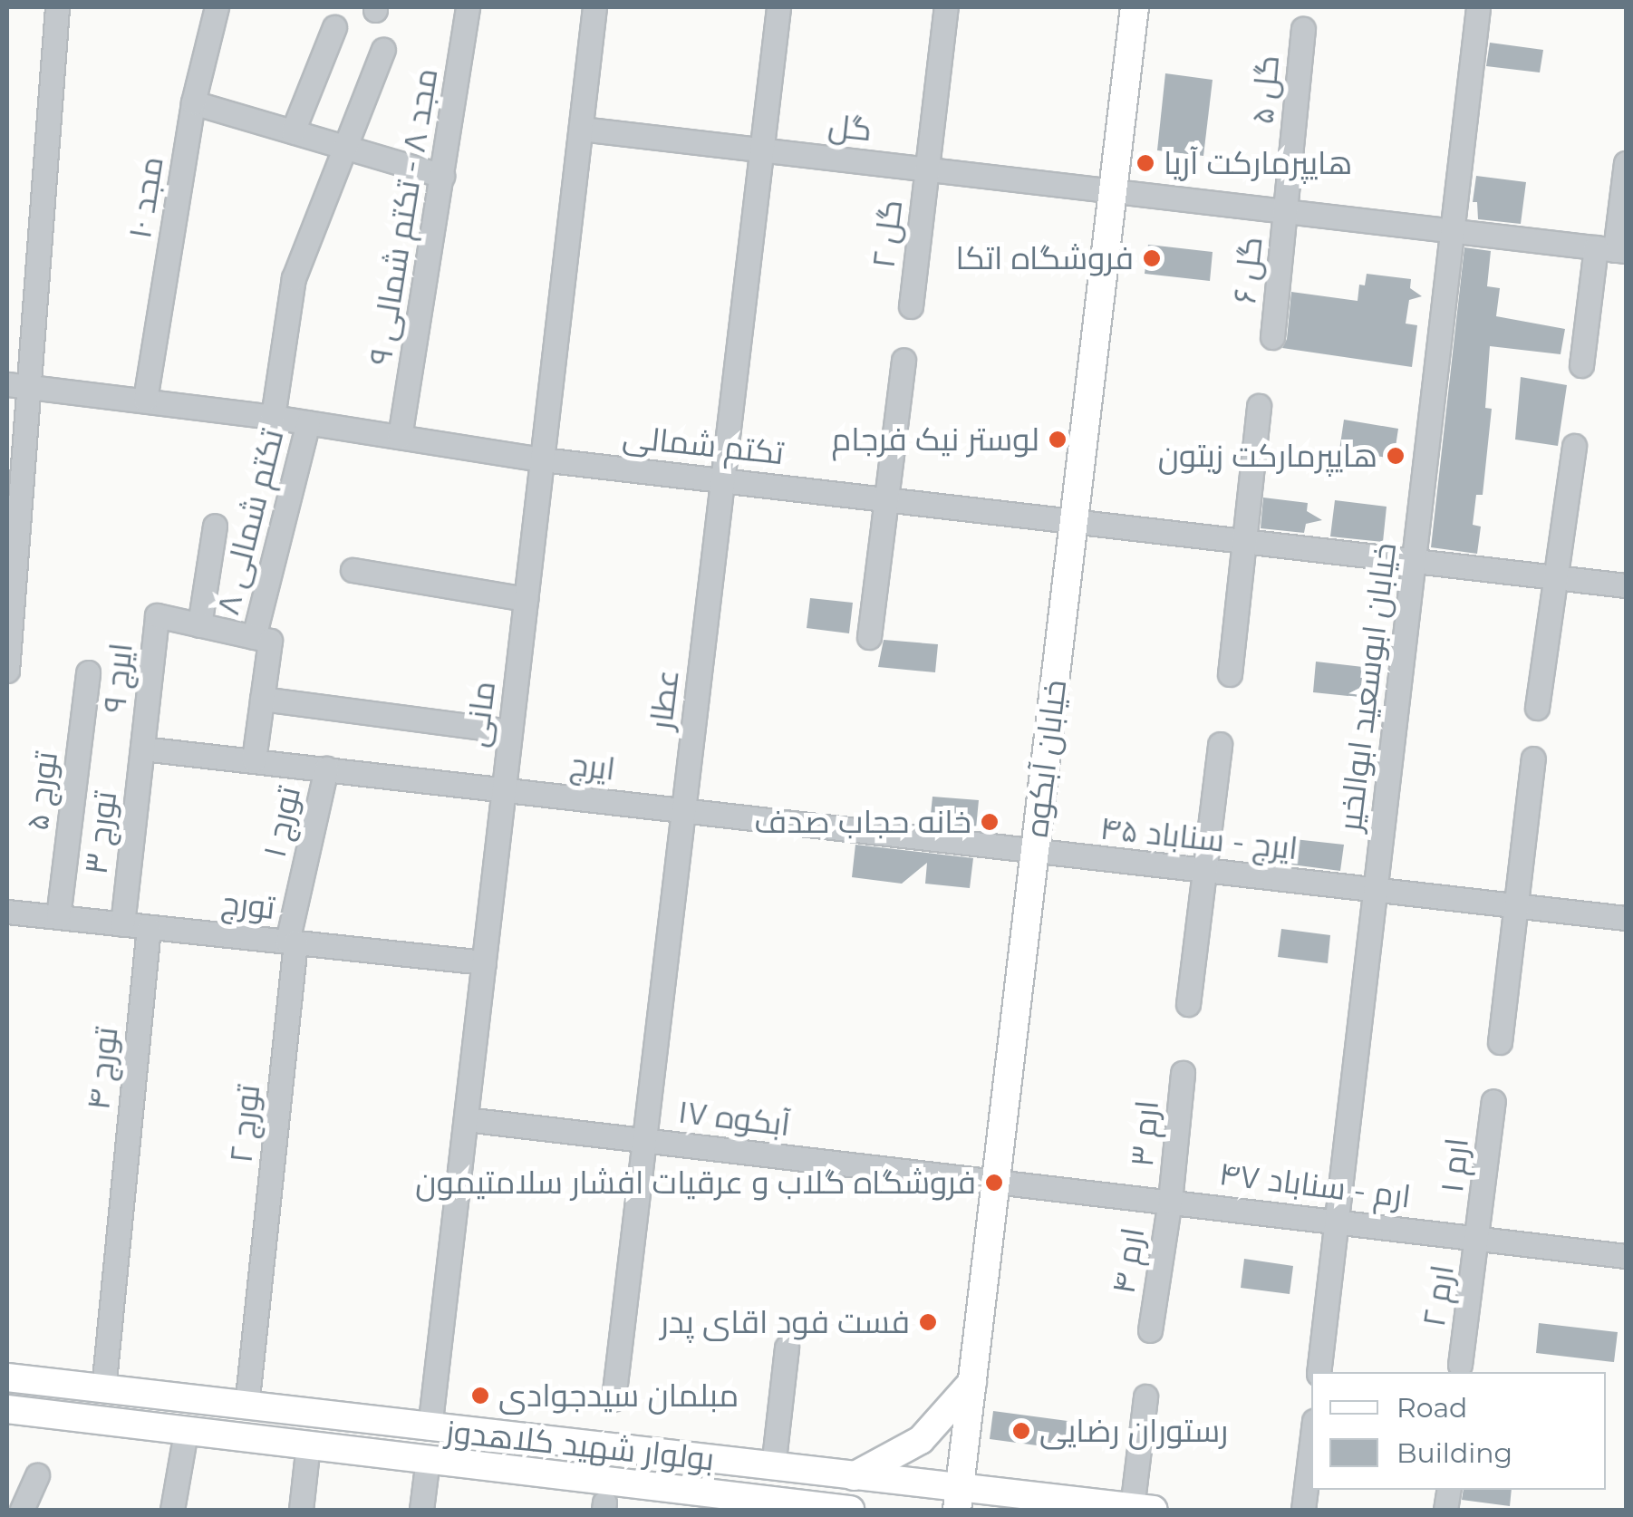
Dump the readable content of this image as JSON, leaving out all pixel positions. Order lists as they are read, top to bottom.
{
  "streets": {
    "main road": ["خیابان آبکوه", "بولوار شهید کلاهدوز"],
    "street": [
      "گل ۵",
      "گل",
      "مجد ۱۰",
      "مجد ۸ - تکتم شمالی ۹",
      "گل ۲",
      "گل ۶",
      "تکتم شمالی",
      "تکتم شمالی ۸",
      "ایرج ۹",
      "خیابان ابوسعید ابوالخیر",
      "عطار",
      "مانی",
      "ایرج",
      "تورج ۵",
      "تورج ۱",
      "تورج ۳",
      "ایرج - سناباد ۴۵",
      "تورج",
      "تورج ۴",
      "آبکوه ۱۷",
      "تورج ۲",
      "ارم ۳",
      "ارم ۱",
      "ارم - سناباد ۴۷",
      "ارم ۴",
      "ارم ۲"
    ]
  },
  "crossings": [
    ["گل ۵", "گل"],
    ["گل ۵", "گل ۶"],
    ["گل", "گل ۲"],
    ["گل", "گل ۶"],
    ["گل", "خیابان ابوسعید ابوالخیر"],
    ["گل", "عطار"],
    ["گل", "مانی"],
    ["گل", "خیابان آبکوه"],
    ["مجد ۱۰", "تکتم شمالی"],
    ["مجد ۸ - تکتم شمالی ۹", "تکتم شمالی"],
    ["تکتم شمالی", "تکتم شمالی ۸"],
    ["تکتم شمالی", "خیابان ابوسعید ابوالخیر"],
    ["تکتم شمالی", "عطار"],
    ["تکتم شمالی", "مانی"],
    ["تکتم شمالی", "خیابان آبکوه"],
    ["ایرج ۹", "ایرج"],
    ["ایرج ۹", "تورج ۳"],
    ["خیابان ابوسعید ابوالخیر", "ایرج - سناباد ۴۵"],
    ["خیابان ابوسعید ابوالخیر", "ارم - سناباد ۴۷"],
    ["عطار", "ایرج"],
    ["عطار", "آبکوه ۱۷"],
    ["مانی", "ایرج"],
    ["مانی", "تورج"],
    ["مانی", "آبکوه ۱۷"],
    ["مانی", "بولوار شهید کلاهدوز"],
    ["خیابان آبکوه", "ایرج"],
    ["خیابان آبکوه", "ایرج - سناباد ۴۵"],
    ["خیابان آبکوه", "آبکوه ۱۷"],
    ["خیابان آبکوه", "ارم - سناباد ۴۷"],
    ["خیابان آبکوه", "بولوار شهید کلاهدوز"],
    ["ایرج", "تورج ۱"],
    ["ایرج", "تورج ۳"],
    ["ایرج", "ایرج - سناباد ۴۵"],
    ["تورج ۵", "تورج"],
    ["تورج ۱", "تورج"],
    ["تورج ۱", "تورج ۲"],
    ["تورج ۳", "تورج"],
    ["تورج", "تورج ۴"],
    ["تورج", "تورج ۲"],
    ["تورج ۴", "بولوار شهید کلاهدوز"],
    ["آبکوه ۱۷", "ارم - سناباد ۴۷"],
    ["تورج ۲", "بولوار شهید کلاهدوز"],
    ["ارم ۳", "ارم - سناباد ۴۷"],
    ["ارم ۳", "ارم ۴"],
    ["ارم ۱", "ارم - سناباد ۴۷"],
    ["ارم ۱", "ارم ۲"],
    ["ارم - سناباد ۴۷", "ارم ۴"],
    ["ارم - سناباد ۴۷", "ارم ۲"]
  ],
  "places": [
    "هایپرمارکت آریا",
    "فروشگاه اتکا",
    "لوستر نیک فرجام",
    "هایپرمارکت زیتون",
    "خانه حجاب صدف",
    "فروشگاه گلاب و عرقیات افشار سلامتیمون",
    "فست فود اقای پدر",
    "مبلمان سیدجوادی",
    "رستوران رضایی"
  ],
  "legend": ["Road", "Building"]
}
